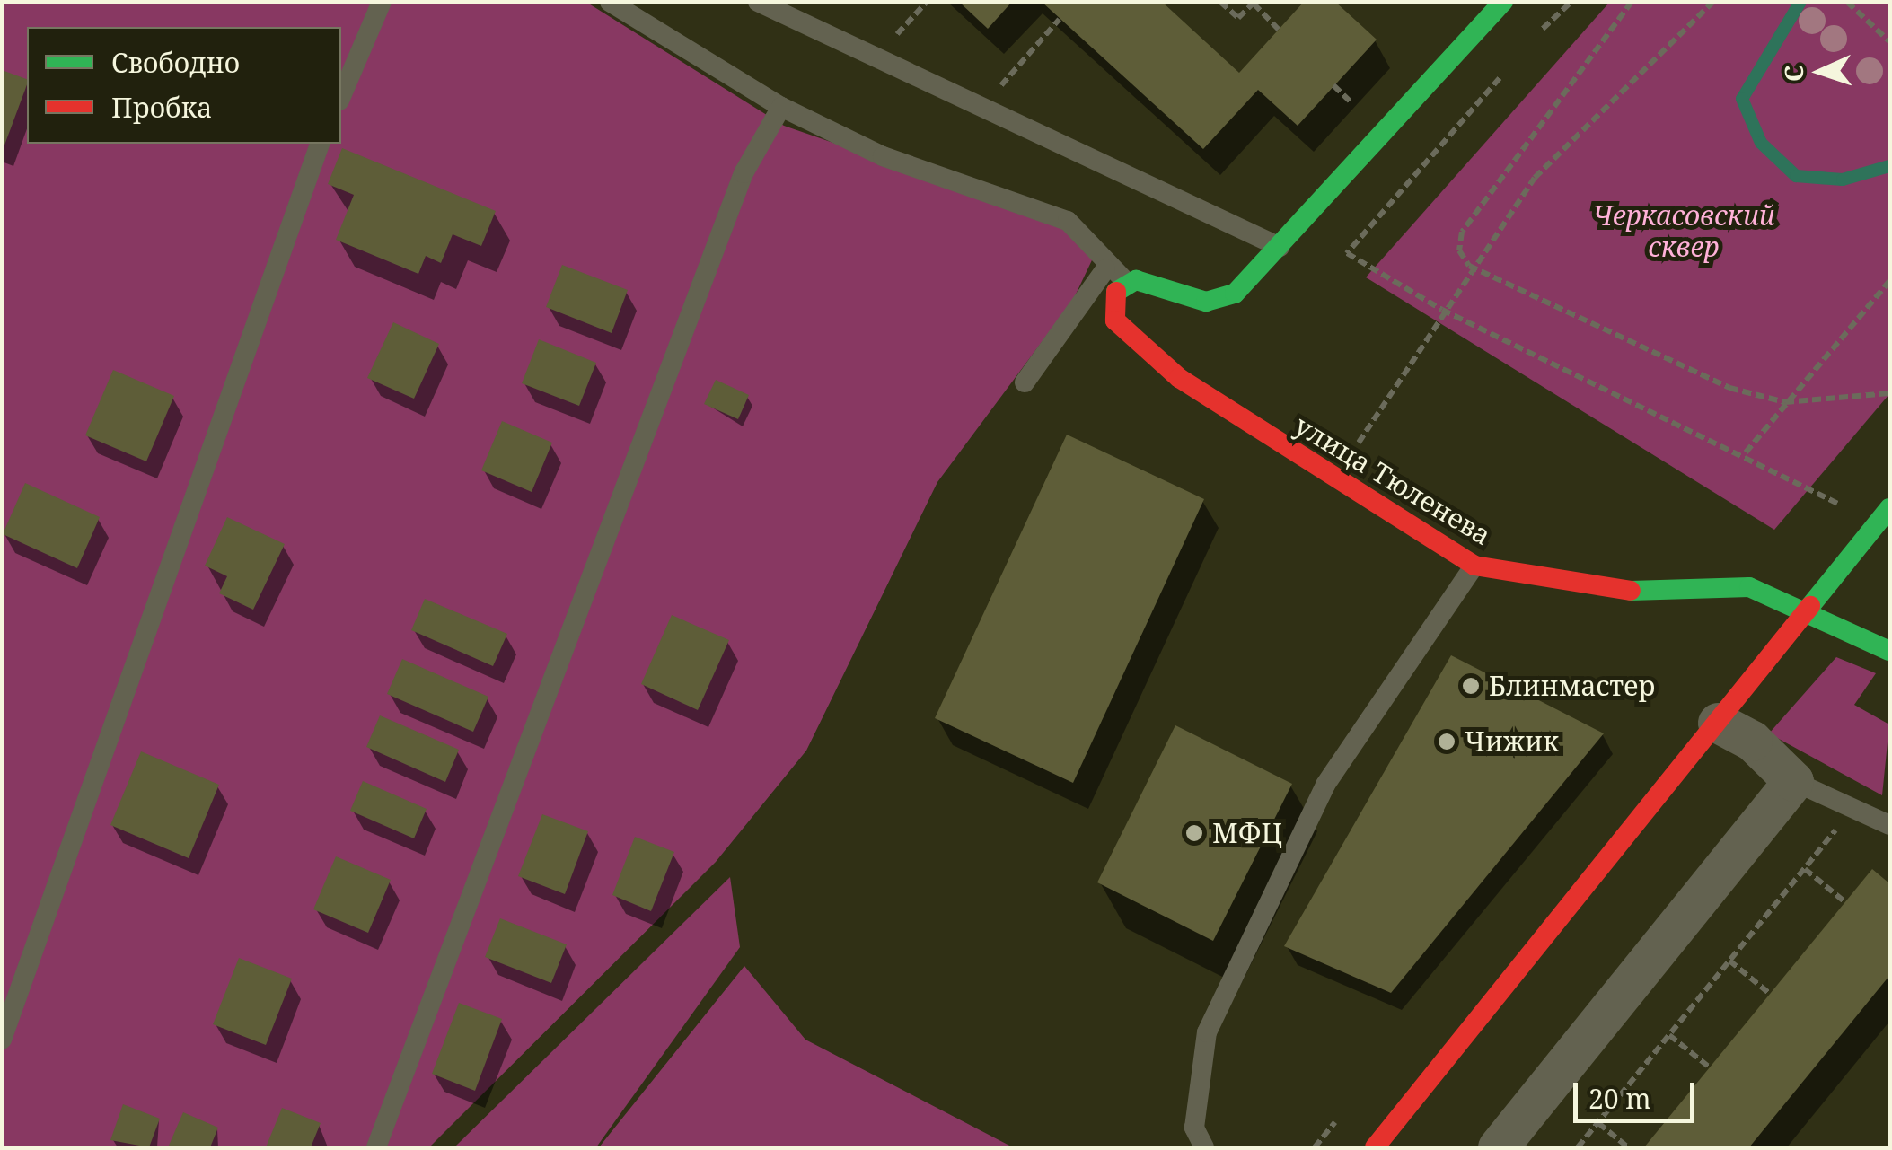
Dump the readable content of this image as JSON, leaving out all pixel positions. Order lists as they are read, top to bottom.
{
  "streets": {
    "street": ["улица Тюленева"]
  },
  "parks": ["Черкасовский сквер"],
  "places": ["Блинмастер", "Чижик", "МФЦ"],
  "legend": ["Свободно", "Пробка"],
  "scale_bar": "20 m",
  "north": "left"
}
